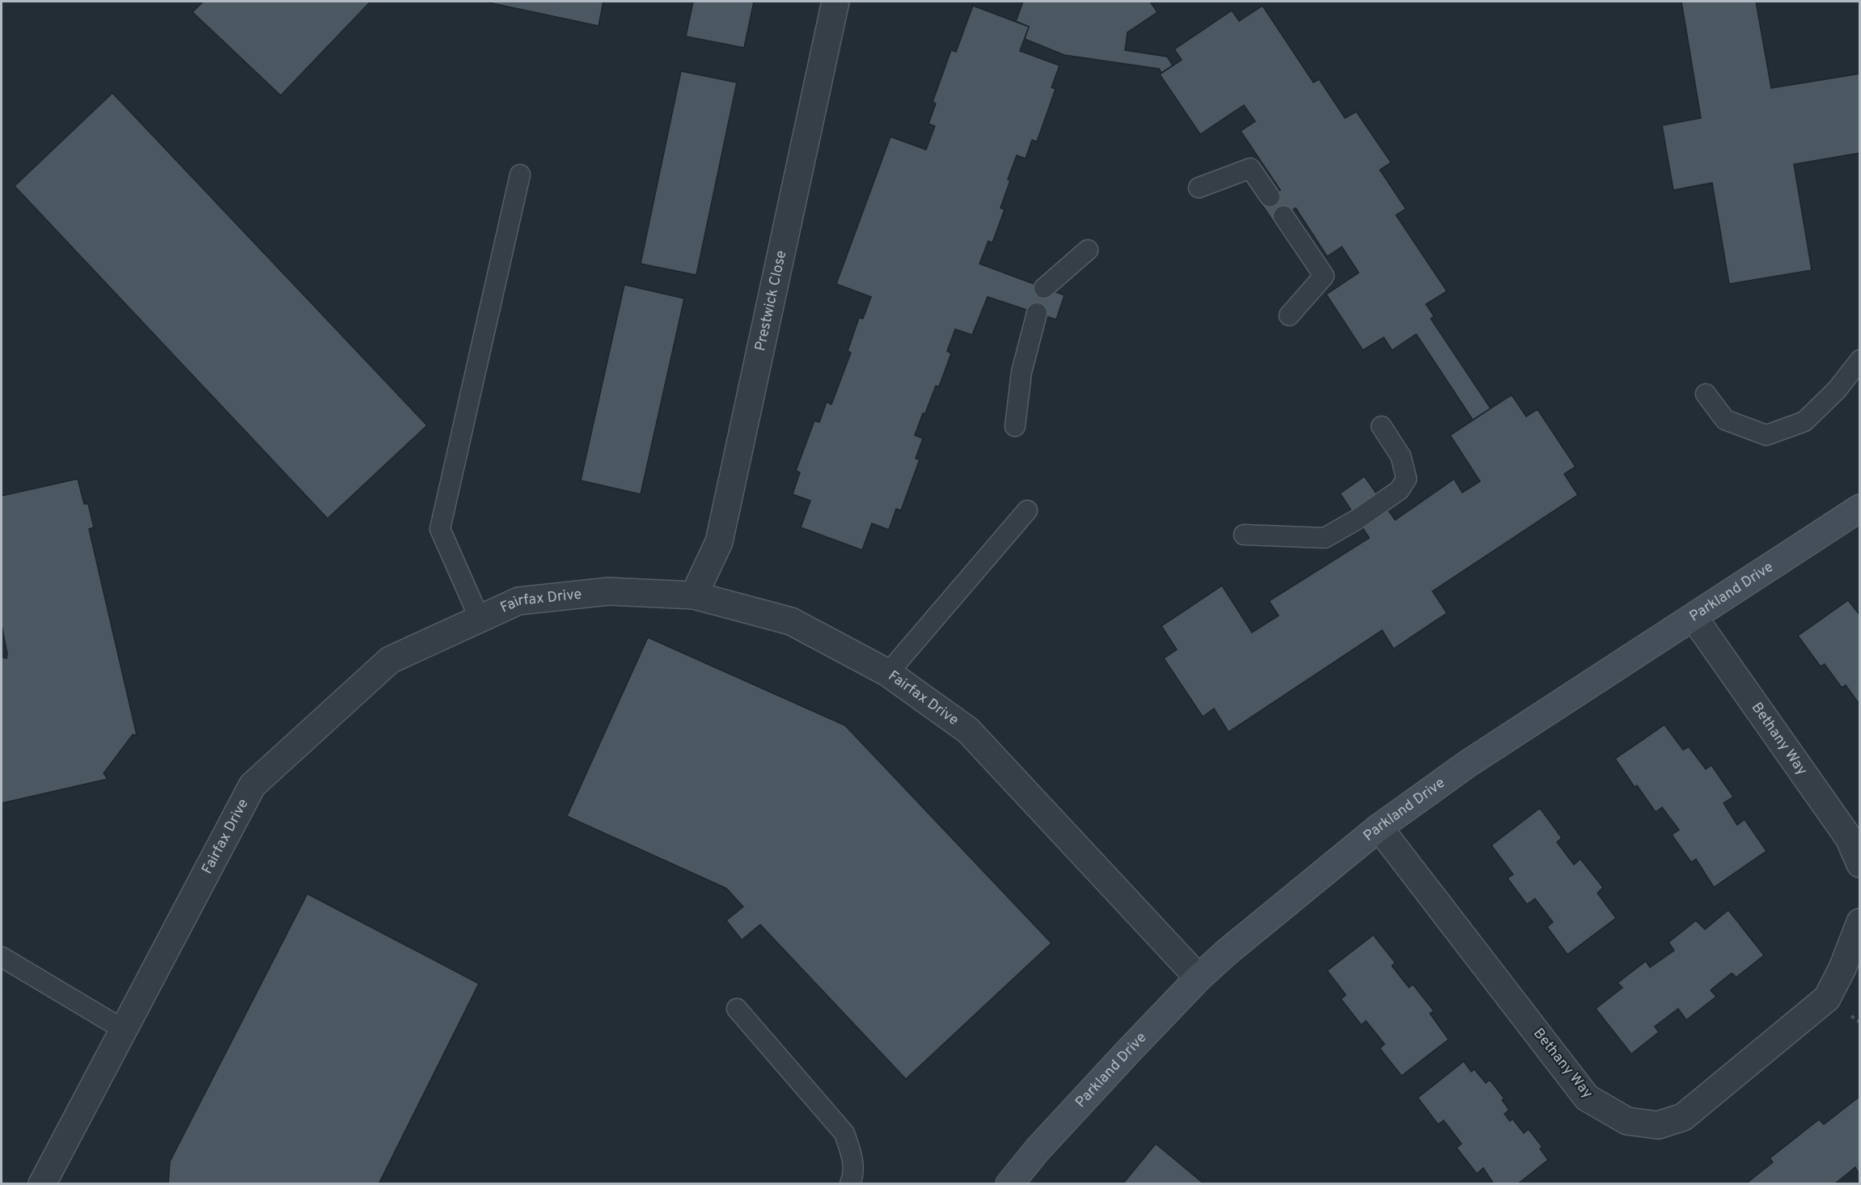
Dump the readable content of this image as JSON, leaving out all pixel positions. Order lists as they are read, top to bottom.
{
  "streets": {
    "street": [
      "Prestwick Close",
      "Parkland Drive",
      "Fairfax Drive",
      "Bethany Way"
    ]
  },
  "crossings": [
    ["Prestwick Close", "Fairfax Drive"],
    ["Parkland Drive", "Fairfax Drive"],
    ["Parkland Drive", "Bethany Way"]
  ]
}
